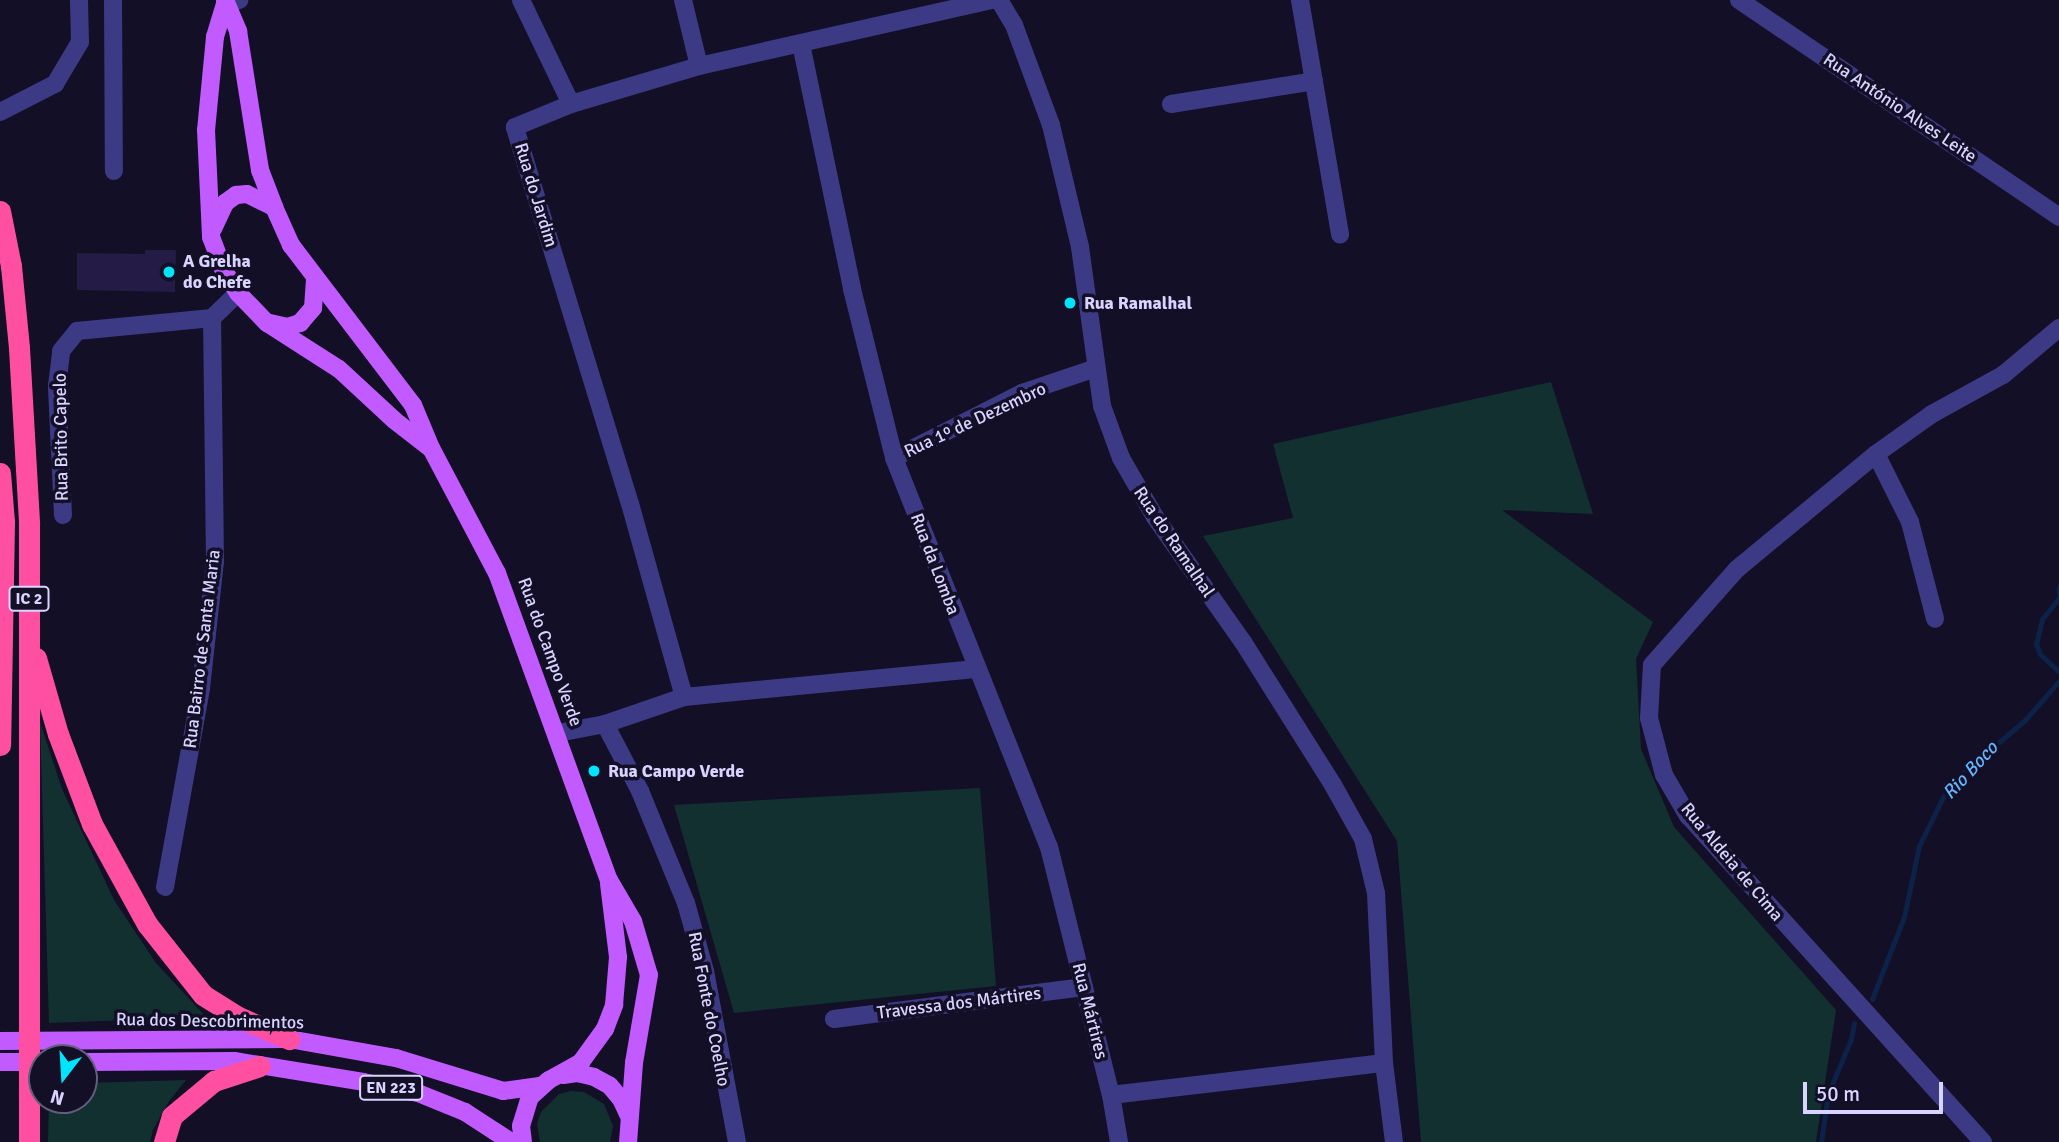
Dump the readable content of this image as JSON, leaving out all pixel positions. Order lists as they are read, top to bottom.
{
  "streets": {
    "highway": ["IC 2"],
    "main road": ["Rua do Campo Verde", "Rua dos Descobrimentos", "EN 223"],
    "street": [
      "Rua António Alves Leite",
      "Rua do Jardim",
      "Rua 1º de Dezembro",
      "Rua Brito Capelo",
      "Rua do Ramalhal",
      "Rua da Lomba",
      "Rua Bairro de Santa Maria",
      "Rua Aldeia de Cima",
      "Travessa dos Mártires",
      "Rua Fonte do Coelho",
      "Rua Mártires"
    ]
  },
  "crossings": [
    ["Rua do Jardim", "Rua da Lomba"],
    ["Rua 1º de Dezembro", "Rua do Ramalhal"],
    ["Rua 1º de Dezembro", "Rua da Lomba"],
    ["Rua Brito Capelo", "Rua Bairro de Santa Maria"],
    ["Rua da Lomba", "Rua Mártires"],
    ["Rua do Campo Verde", "Rua dos Descobrimentos"],
    ["Travessa dos Mártires", "Rua Mártires"]
  ],
  "water": ["Rio Boco"],
  "places": ["A Grelha do Chefe", "Rua Ramalhal", "Rua Campo Verde"],
  "scale_bar": "50 m",
  "north": "bottom"
}
